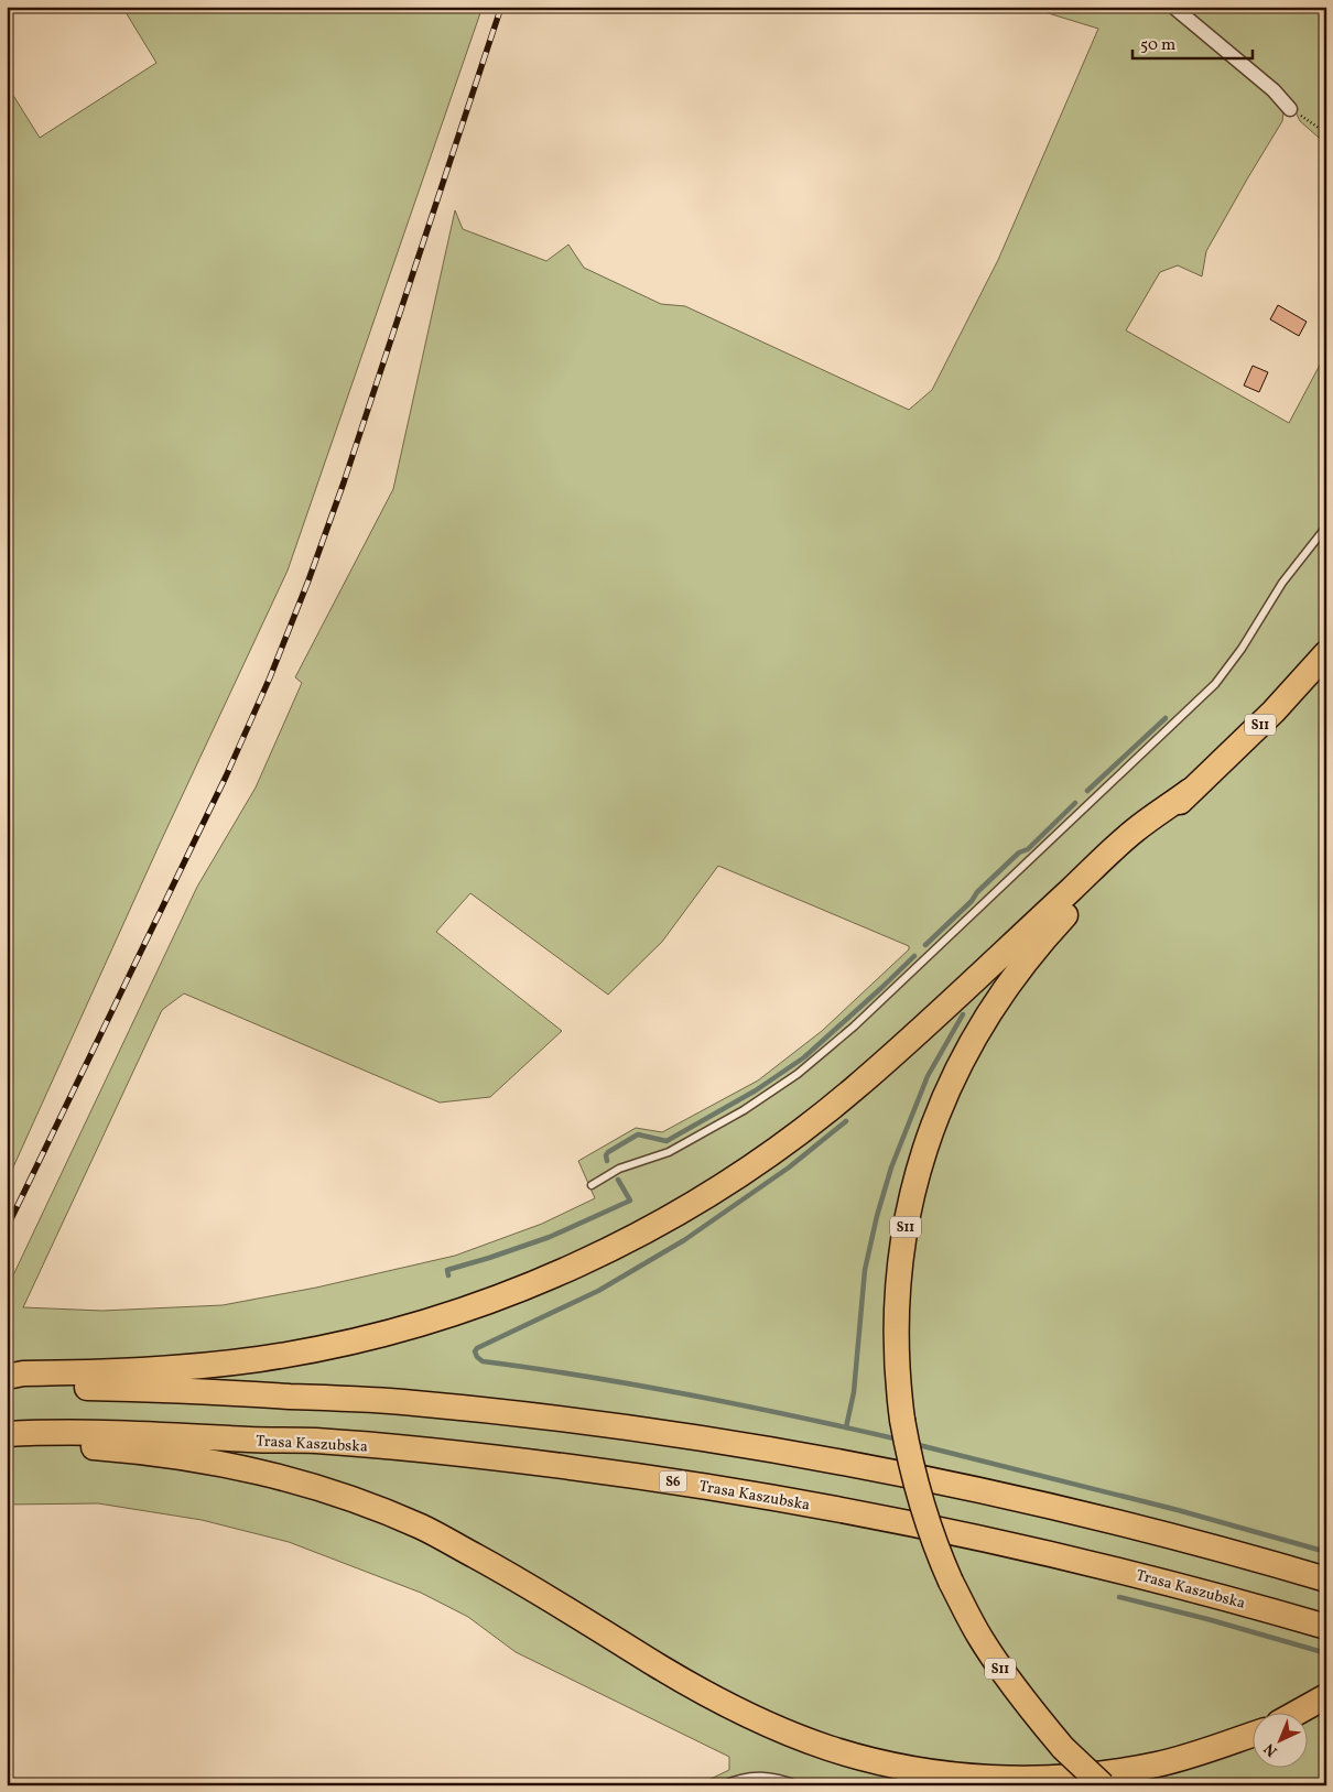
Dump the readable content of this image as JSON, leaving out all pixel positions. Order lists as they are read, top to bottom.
{
  "streets": {
    "highway": ["S11", "Trasa Kaszubska", "S6"]
  },
  "scale_bar": "50 m",
  "north": "bottom left"
}
